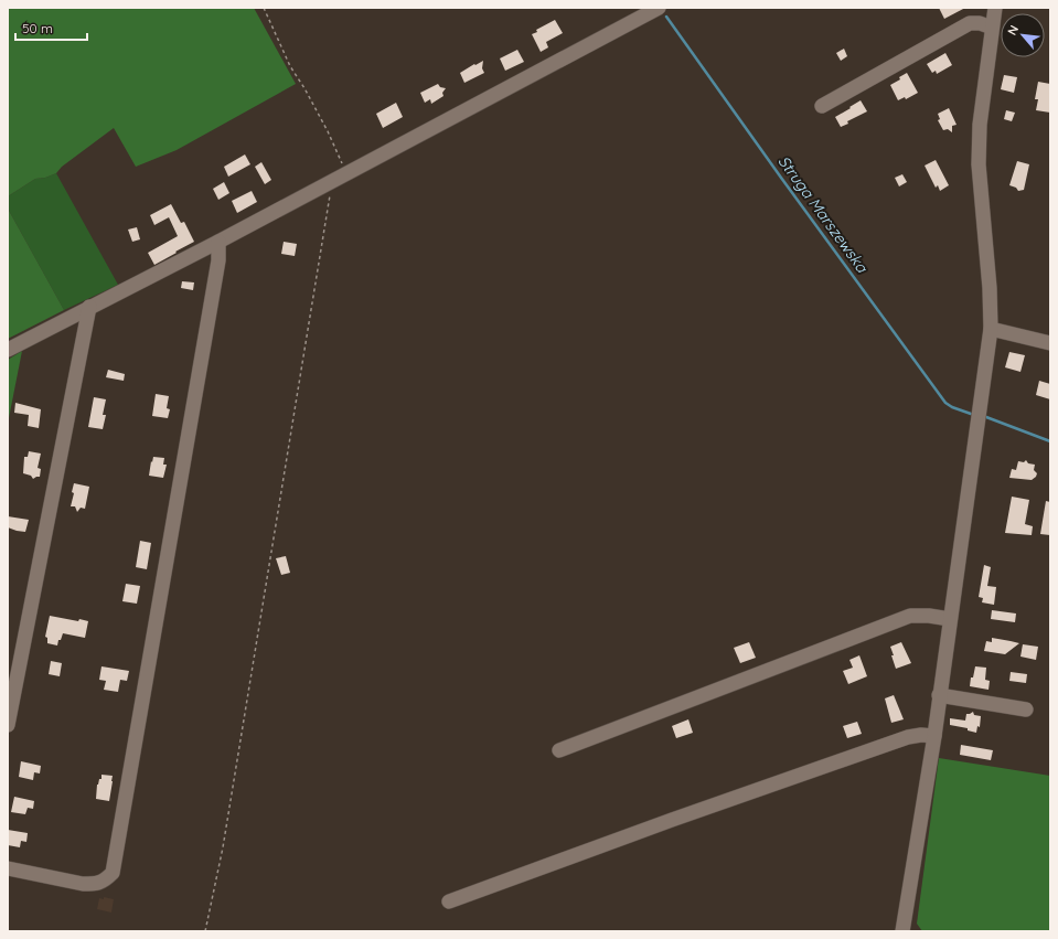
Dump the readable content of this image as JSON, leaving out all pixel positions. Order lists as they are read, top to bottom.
{
  "water": ["Struga Marszewska"],
  "scale_bar": "50 m",
  "north": "top left"
}
